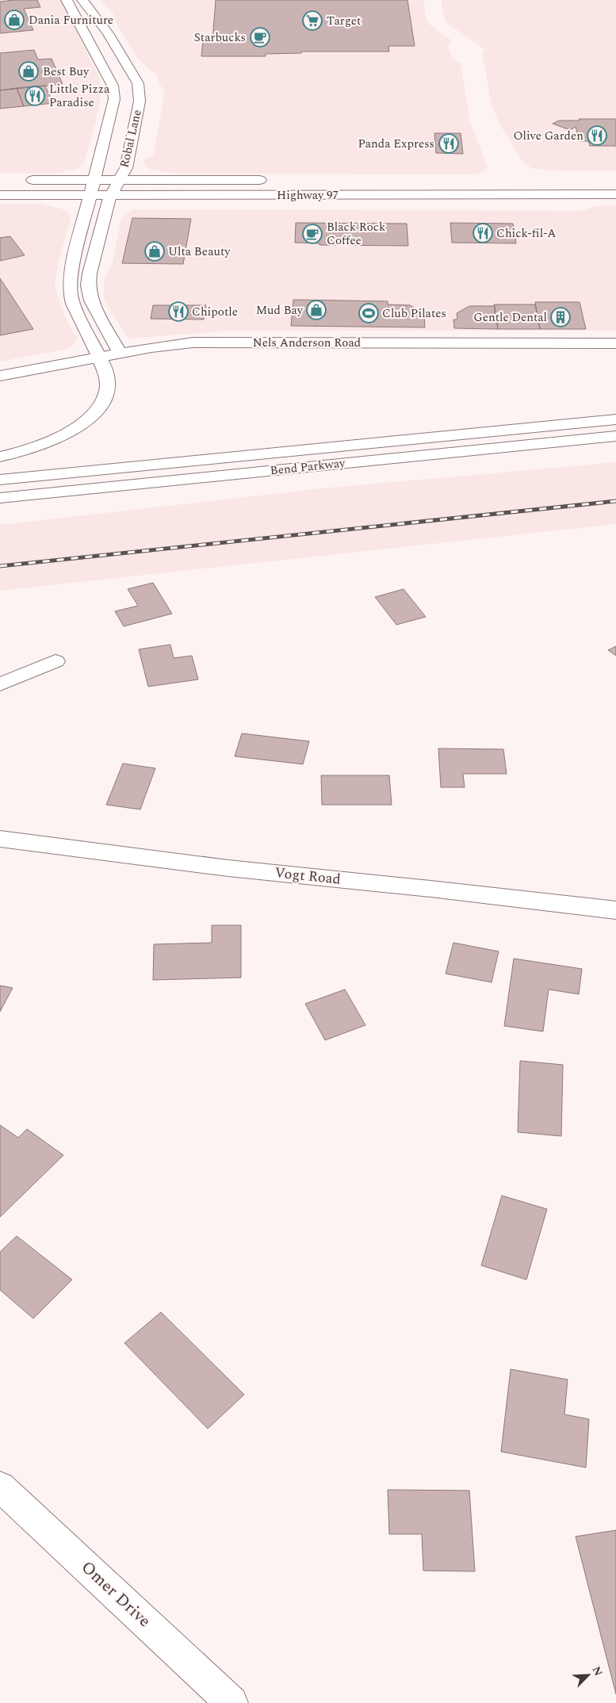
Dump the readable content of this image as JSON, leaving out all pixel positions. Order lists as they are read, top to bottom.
{
  "streets": {
    "main road": [
      "Robal Lane",
      "Highway 97",
      "Nels Anderson Road",
      "Bend Parkway",
      "Vogt Road",
      "Omer Drive"
    ]
  },
  "crossings": [
    ["Robal Lane", "Highway 97"],
    ["Robal Lane", "Nels Anderson Road"]
  ],
  "places": {
    "shop": [
      "Dania Furniture",
      "Best Buy",
      "Ulta Beauty",
      "Mud Bay"
    ],
    "supermarket": ["Target"],
    "cafe": ["Starbucks", "Black Rock Coffee"],
    "restaurant": [
      "Little Pizza Paradise",
      "Olive Garden",
      "Panda Express",
      "Chick-fil-A",
      "Chipotle"
    ],
    "sports": ["Club Pilates"],
    "building": ["Gentle Dental"]
  },
  "north": "top right"
}
